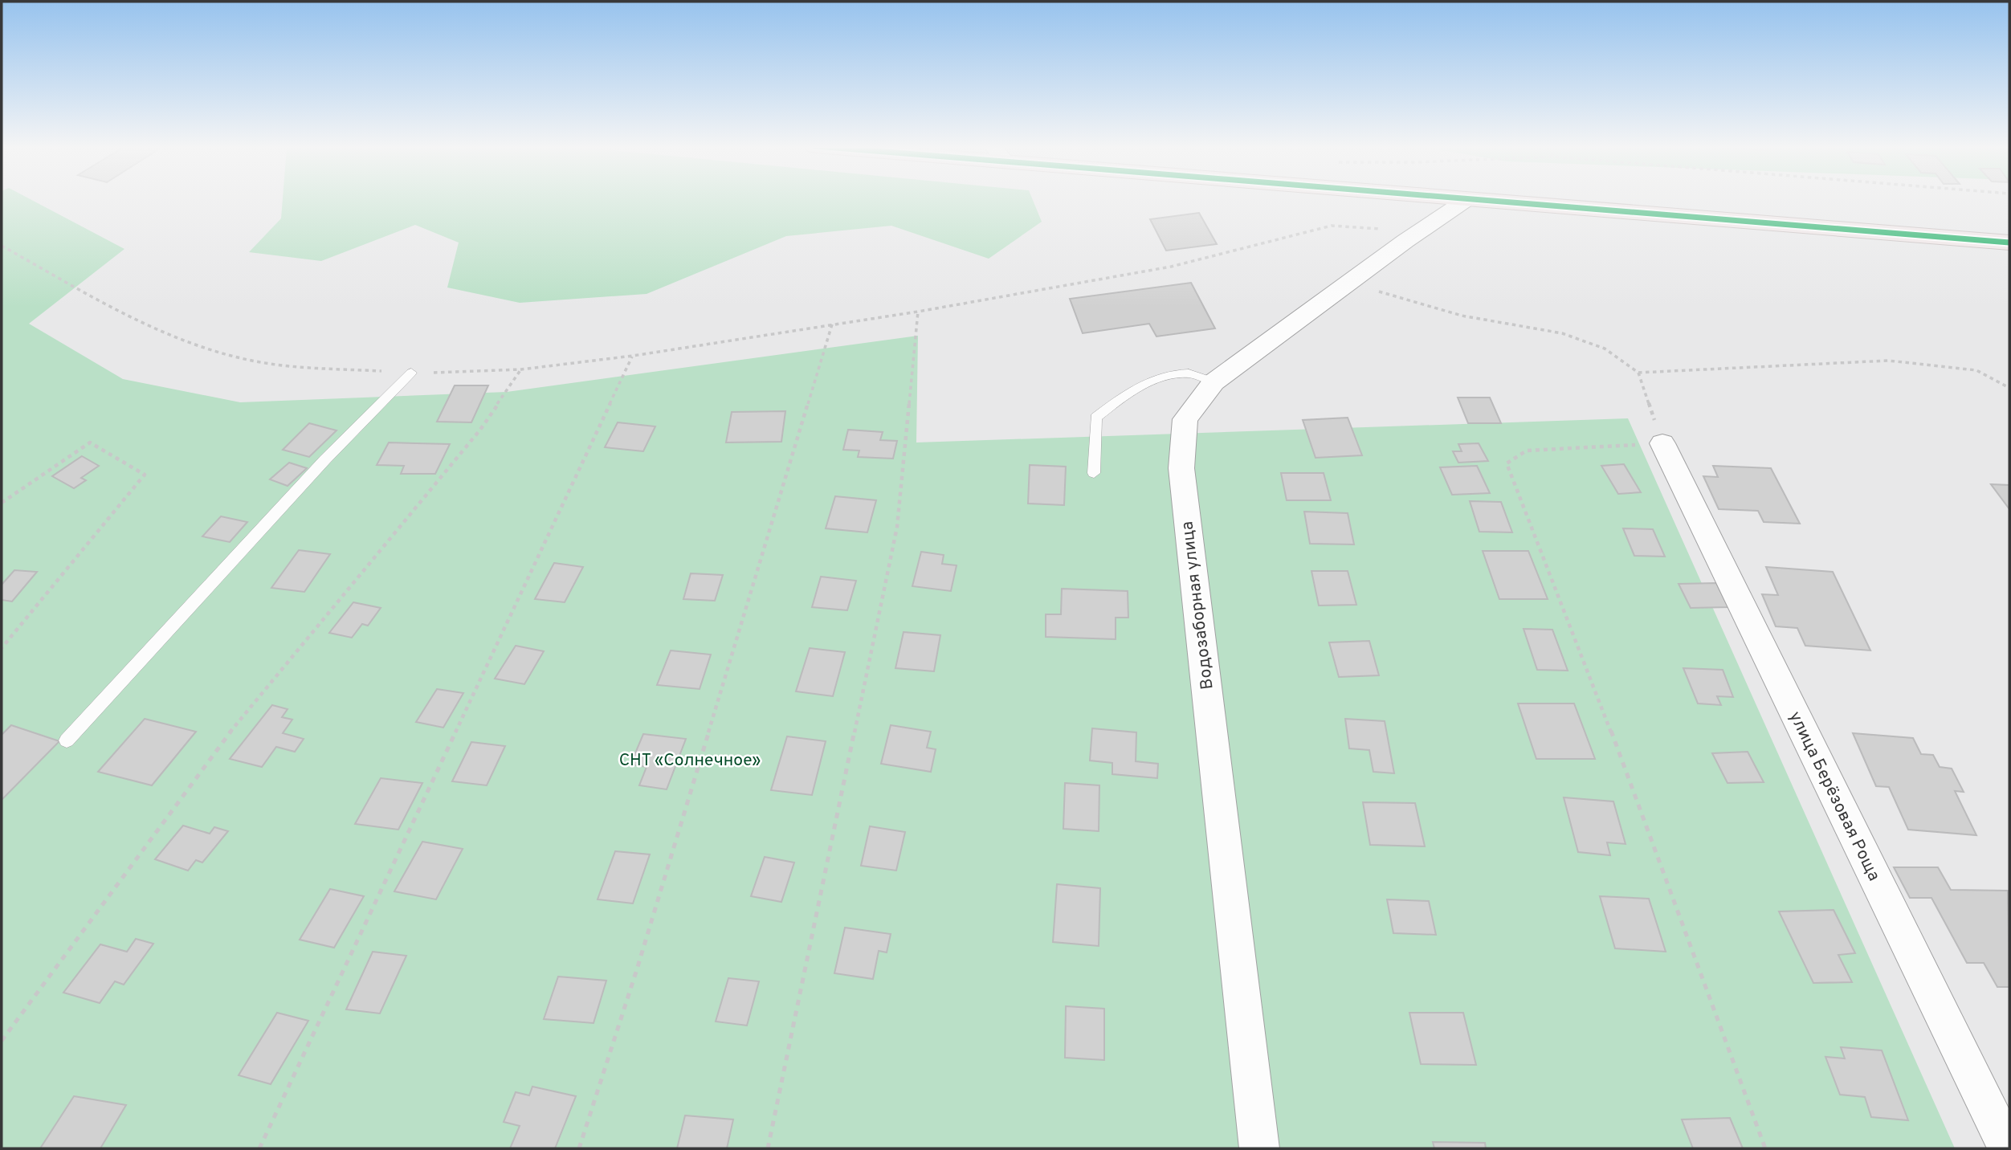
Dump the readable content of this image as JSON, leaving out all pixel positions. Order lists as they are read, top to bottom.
{
  "streets": {
    "street": ["Водозаборная улица", "улица Берёзовая Роща"]
  },
  "parks": ["СНТ «Солнечное»"]
}
